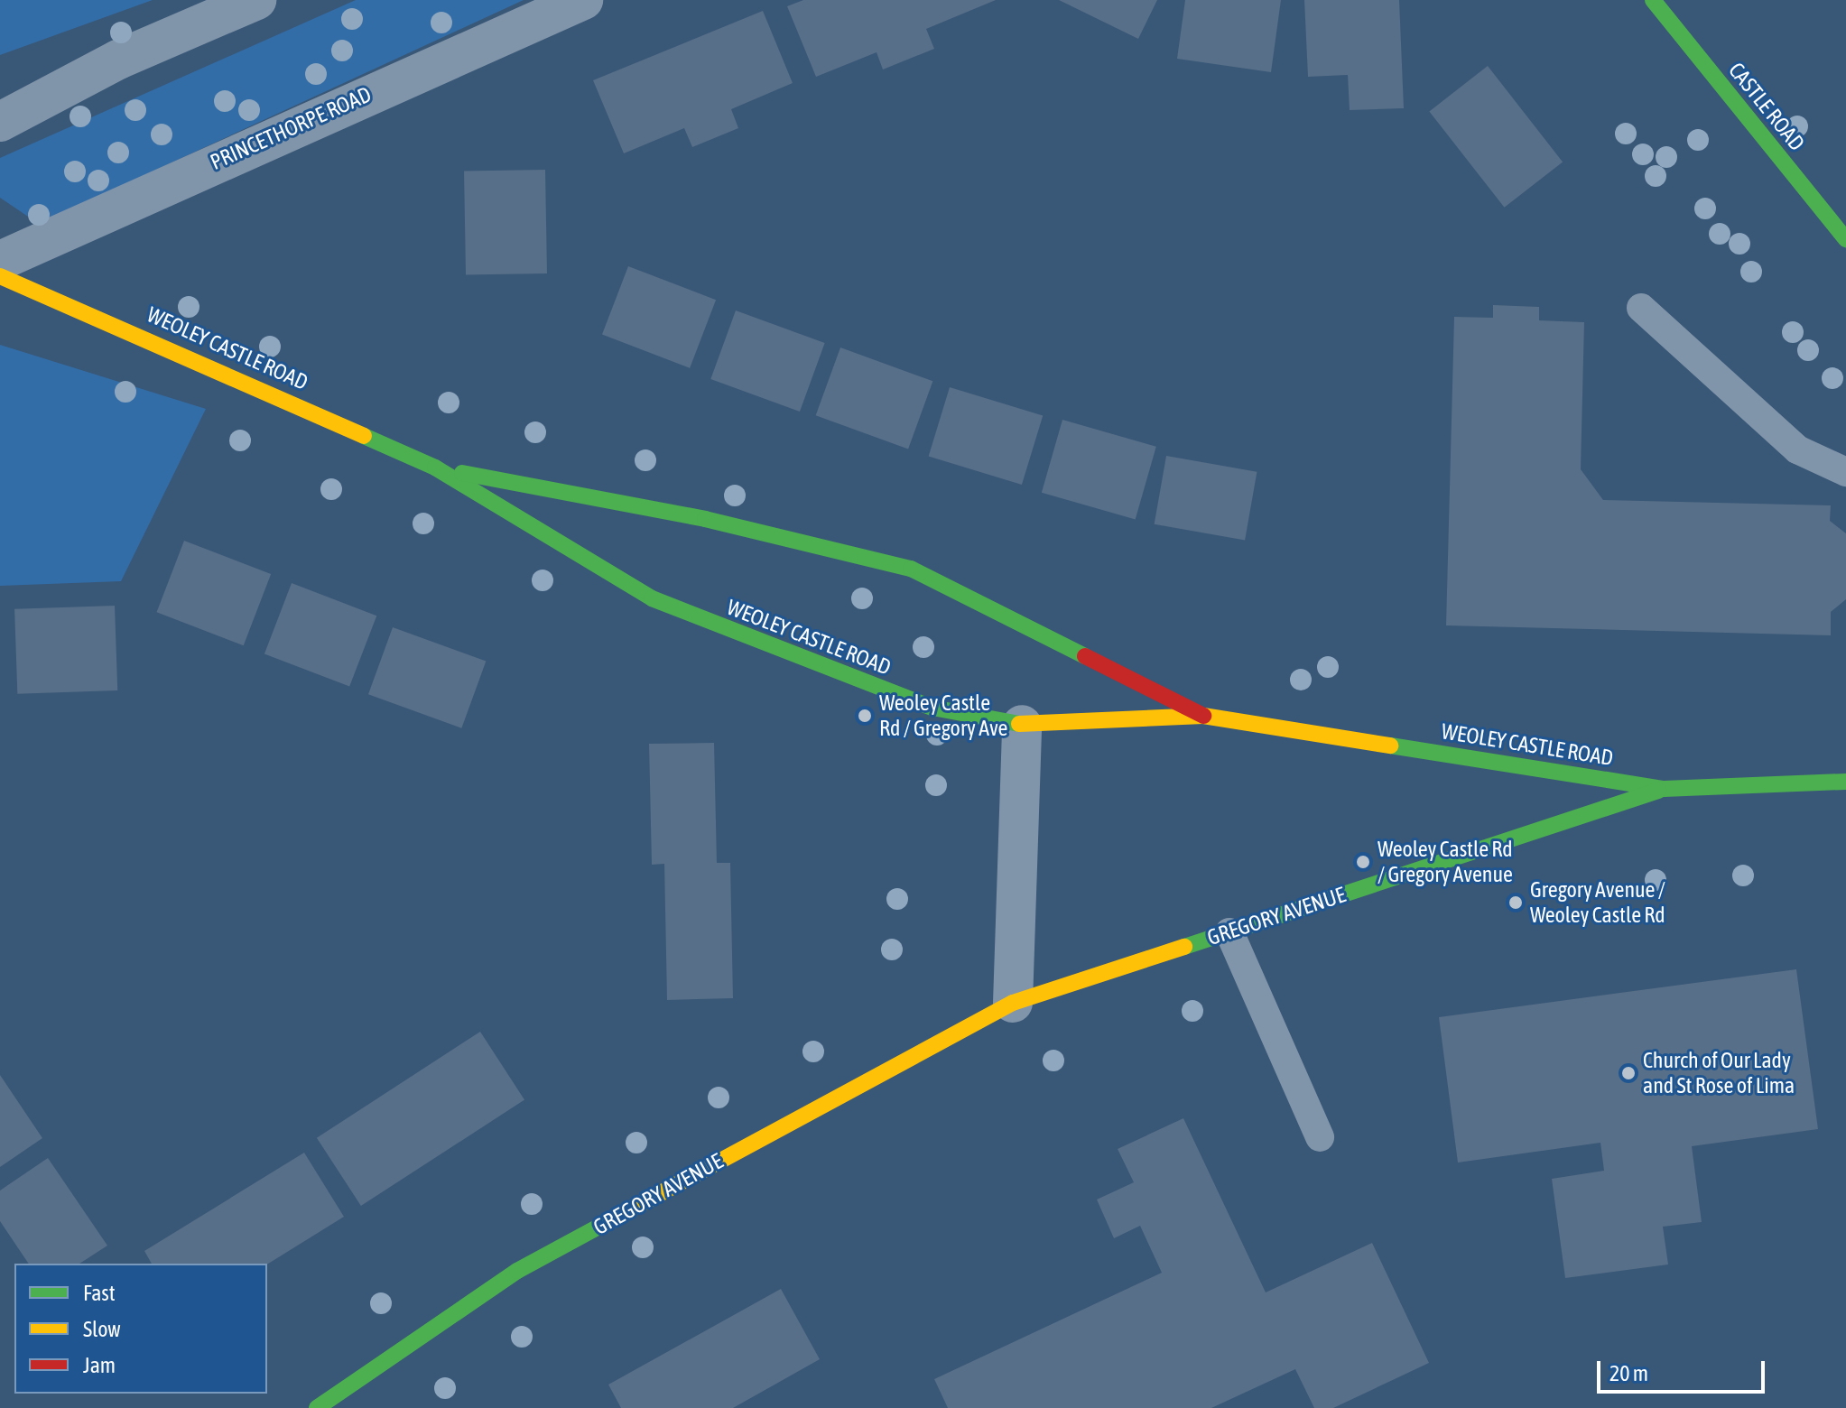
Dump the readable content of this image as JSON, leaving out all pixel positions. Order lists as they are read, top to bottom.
{
  "streets": {
    "street": [
      "CASTLE ROAD",
      "PRINCETHORPE ROAD",
      "WEOLEY CASTLE ROAD",
      "GREGORY AVENUE"
    ]
  },
  "crossings": [
    ["WEOLEY CASTLE ROAD", "GREGORY AVENUE"]
  ],
  "places": [
    "Weoley Castle Rd / Gregory Ave",
    "Weoley Castle Rd / Gregory Avenue",
    "Gregory Avenue / Weoley Castle Rd",
    "Church of Our Lady and St Rose of Lima"
  ],
  "legend": ["Fast", "Slow", "Jam"],
  "scale_bar": "20 m"
}
